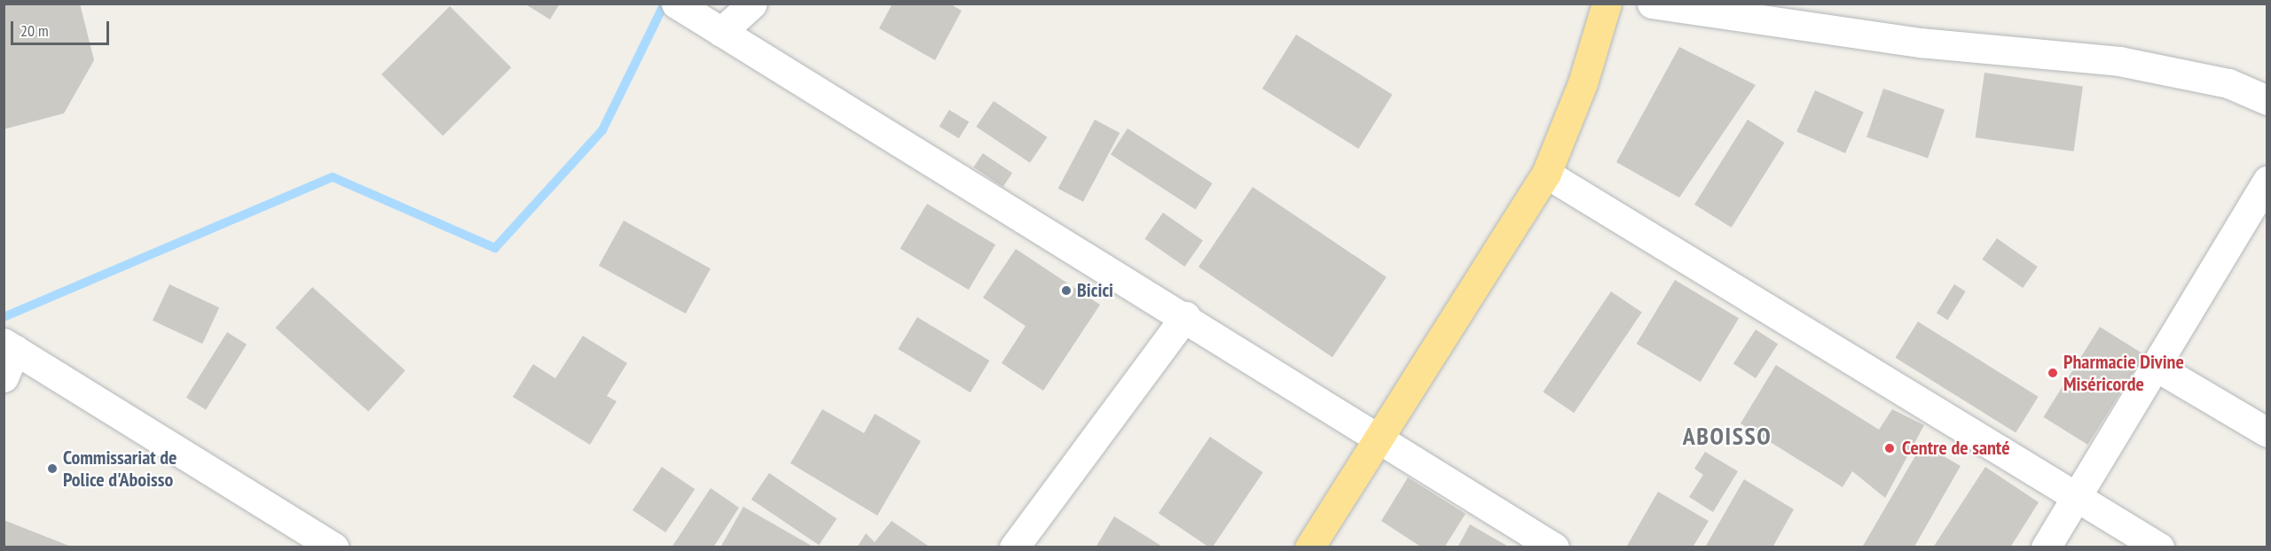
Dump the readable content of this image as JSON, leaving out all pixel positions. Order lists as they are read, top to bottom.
{
  "districts": ["ABOISSO"],
  "places": [
    "Bicici",
    "Pharmacie Divine Miséricorde",
    "Centre de santé",
    "Commissariat de Police d'Aboisso"
  ],
  "scale_bar": "20 m"
}
